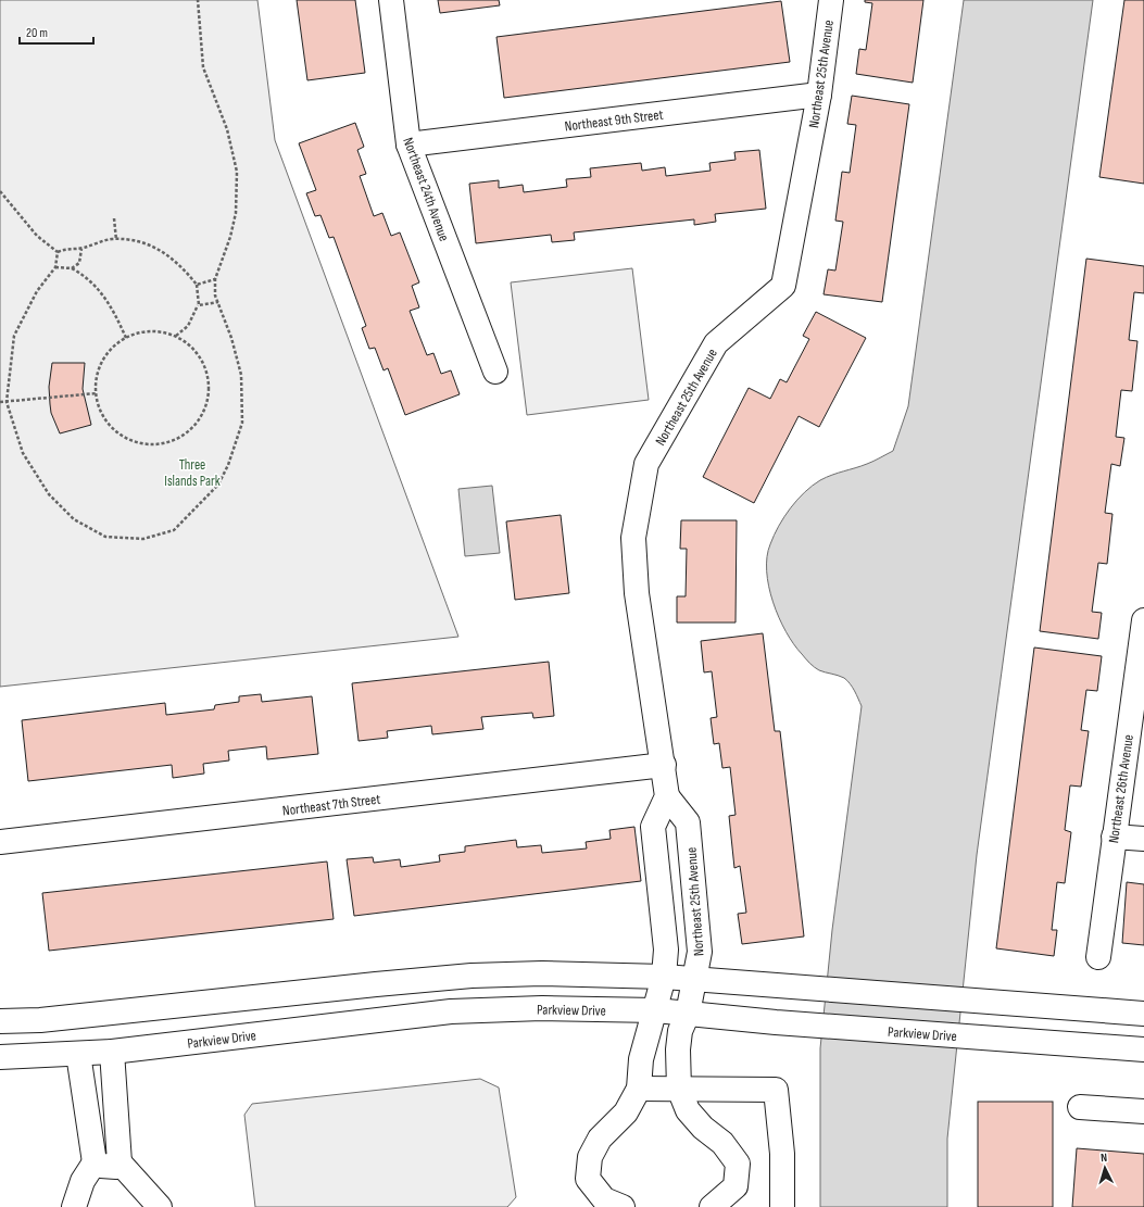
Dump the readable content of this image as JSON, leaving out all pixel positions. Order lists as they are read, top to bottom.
{
  "streets": {
    "street": [
      "Northeast 25th Avenue",
      "Northeast 9th Street",
      "Northeast 24th Avenue",
      "Northeast 26th Avenue",
      "Northeast 7th Street",
      "Parkview Drive"
    ]
  },
  "crossings": [
    ["Northeast 25th Avenue", "Northeast 9th Street"],
    ["Northeast 25th Avenue", "Northeast 7th Street"],
    ["Northeast 25th Avenue", "Parkview Drive"],
    ["Northeast 9th Street", "Northeast 24th Avenue"]
  ],
  "parks": ["Three Islands Park"],
  "scale_bar": "20 m",
  "north": "top"
}
